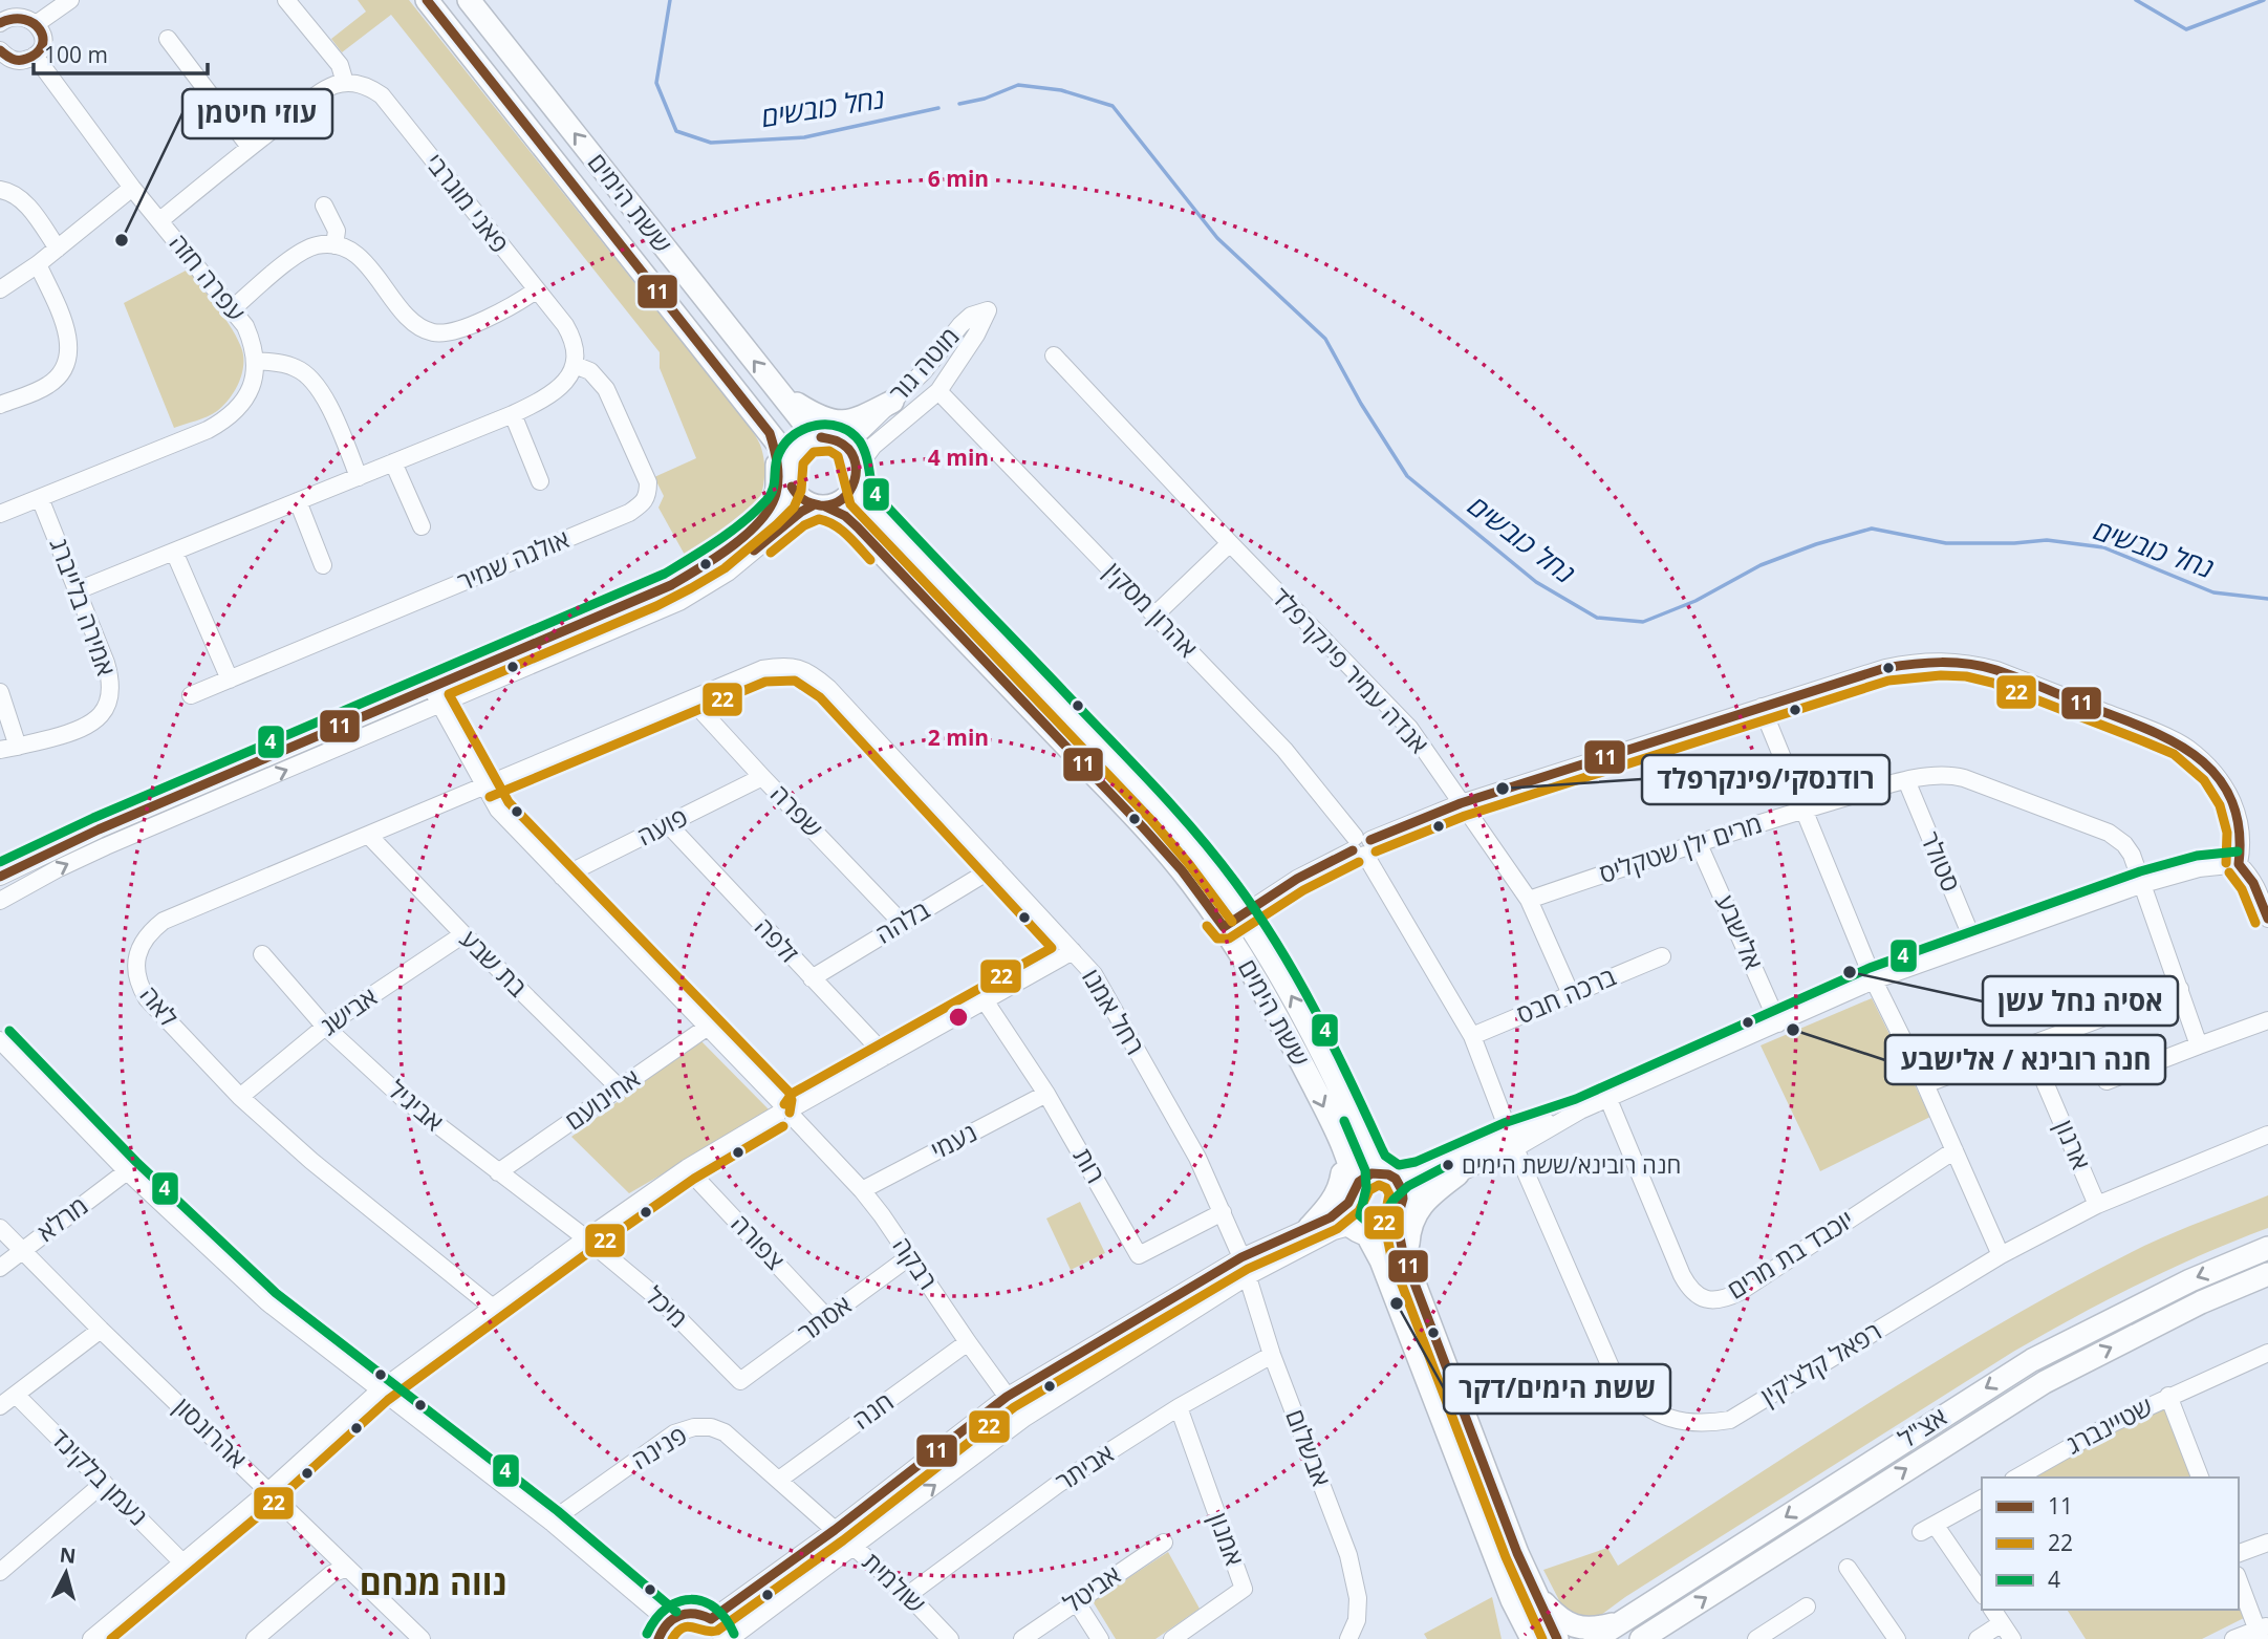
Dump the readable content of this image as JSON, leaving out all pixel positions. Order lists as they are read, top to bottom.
{
  "streets": {
    "main road": ["ששת הימים", "אצ\"ל"],
    "street": [
      "פאני מוגרבי",
      "עפרה חזה",
      "מוטה גור",
      "אולגה שמיר",
      "אמירה בלייברג",
      "אהרון מסקין",
      "אנדה עמיר פינקרפלד",
      "שפרה",
      "פועה",
      "מרים ילן שטקליס",
      "סטולר",
      "בלהה",
      "אלישבע",
      "זלפה",
      "בת שבע",
      "ברכה חבס",
      "לאה",
      "אבישג",
      "רחל אמנו",
      "אחינועם",
      "אביגיל",
      "נעמי",
      "ארנון",
      "רות",
      "מרלא",
      "צפורה",
      "יוכבד בת מרים",
      "רבקה",
      "מיכל",
      "אסתר",
      "רפאל קלצ'קין",
      "חנה",
      "שטיינברג",
      "אהרונסון",
      "פנינה",
      "אבשלום",
      "אביתר",
      "נעמן בלקינד",
      "אמנון",
      "שולמית",
      "אביטל"
    ]
  },
  "crossings": [
    ["פאני מוגרבי", "אולגה שמיר"],
    ["ששת הימים", "מוטה גור"],
    ["עפרה חזה", "אמירה בלייברג"],
    ["מוטה גור", "אהרון מסקין"],
    ["אהרון מסקין", "ברכה חבס"],
    ["אהרון מסקין", "רפאל קלצ'קין"],
    ["אנדה עמיר פינקרפלד", "מרים ילן שטקליס"],
    ["אנדה עמיר פינקרפלד", "ברכה חבס"],
    ["שפרה", "פועה"],
    ["שפרה", "בלהה"],
    ["שפרה", "רחל אמנו"],
    ["פועה", "זלפה"],
    ["פועה", "רבקה"],
    ["מרים ילן שטקליס", "סטולר"],
    ["מרים ילן שטקליס", "אלישבע"],
    ["בלהה", "זלפה"],
    ["בלהה", "רחל אמנו"],
    ["בת שבע", "לאה"],
    ["בת שבע", "אבישג"],
    ["בת שבע", "אחינועם"],
    ["לאה", "אבישג"],
    ["לאה", "רחל אמנו"],
    ["לאה", "רבקה"],
    ["אבישג", "אביגיל"],
    ["רחל אמנו", "רות"],
    ["רחל אמנו", "רבקה"],
    ["רחל אמנו", "אבשלום"],
    ["אחינועם", "אביגיל"],
    ["אחינועם", "רבקה"],
    ["אביגיל", "מיכל"],
    ["נעמי", "רות"],
    ["נעמי", "רבקה"],
    ["ארנון", "רפאל קלצ'קין"],
    ["מרלא", "אהרונסון"],
    ["צפורה", "אסתר"],
    ["רבקה", "אסתר"],
    ["רבקה", "חנה"],
    ["מיכל", "אסתר"],
    ["חנה", "פנינה"],
    ["פנינה", "שולמית"],
    ["אבשלום", "אביתר"],
    ["אביתר", "אמנון"],
    ["אביתר", "שולמית"]
  ],
  "districts": ["נווה מנחם"],
  "water": ["נחל כובשים"],
  "places": [
    "עוזי חיטמן",
    "רודנסקי/פינקרפלד",
    "אסיה נחל עשן",
    "חנה רובינא / אלישבע",
    "חנה רובינא/ששת הימים",
    "ששת הימים/דקר"
  ],
  "lines": ["transit line 11", "transit line 4", "transit line 22"],
  "legend": ["11", "22", "4"],
  "scale_bar": "100 m",
  "north": "top",
  "rings": ["6 min", "4 min", "2 min"]
}
